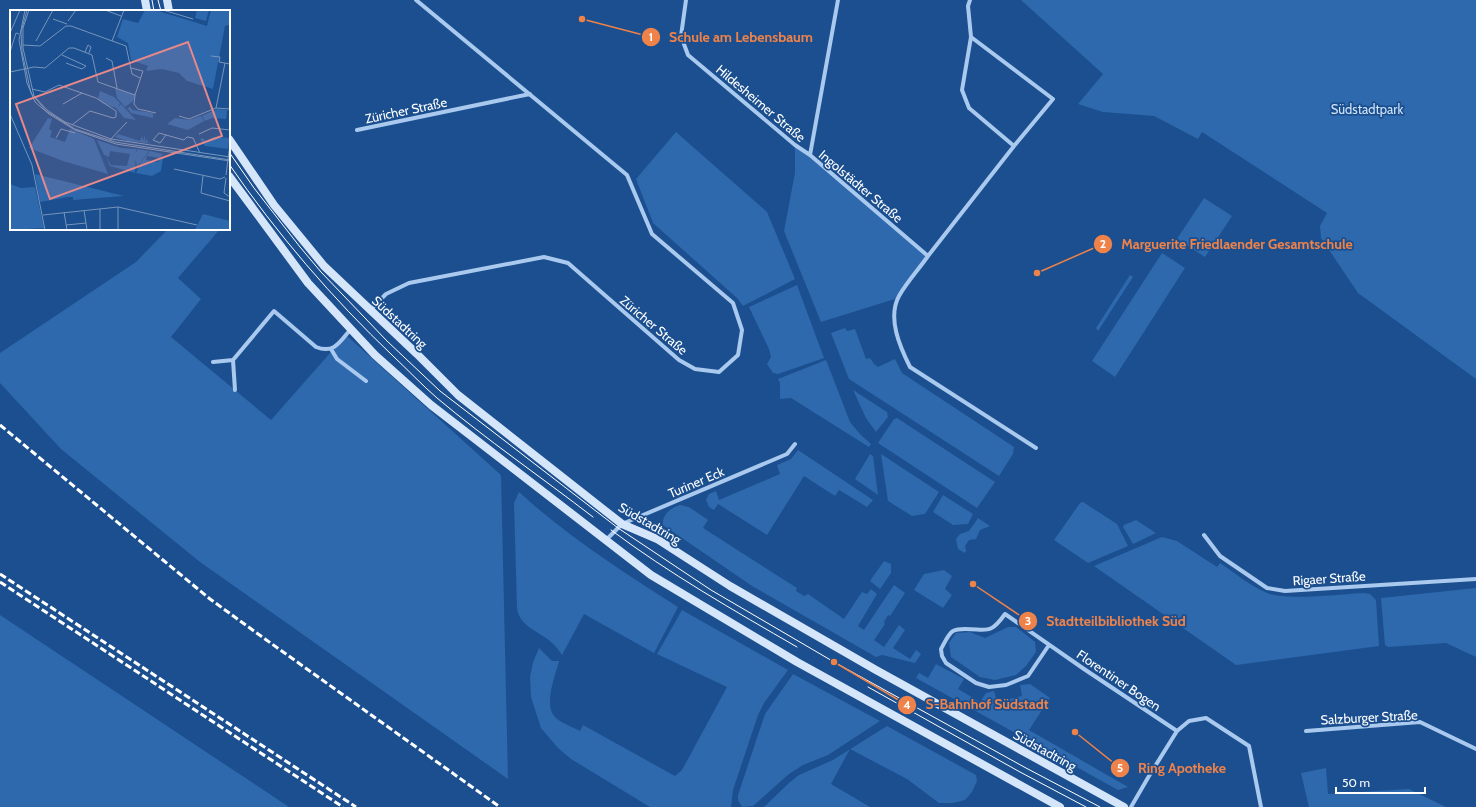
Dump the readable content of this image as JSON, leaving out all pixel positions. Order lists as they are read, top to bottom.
{
  "streets": {
    "street": [
      "Hildesheimer Straße",
      "Züricher Straße",
      "Ingolstädter Straße",
      "Südstadtring",
      "Turiner Eck",
      "Rigaer Straße",
      "Florentiner Bogen",
      "Salzburger Straße"
    ]
  },
  "crossings": [
    ["Hildesheimer Straße", "Ingolstädter Straße"],
    ["Züricher Straße", "Südstadtring"],
    ["Südstadtring", "Turiner Eck"]
  ],
  "parks": ["Südstadtpark"],
  "places": [
    "Schule am Lebensbaum",
    "Marguerite Friedlaender Gesamtschule",
    "Stadtteilbibliothek Süd",
    "S-Bahnhof Südstadt",
    "Ring Apotheke"
  ],
  "scale_bar": "50 m"
}
